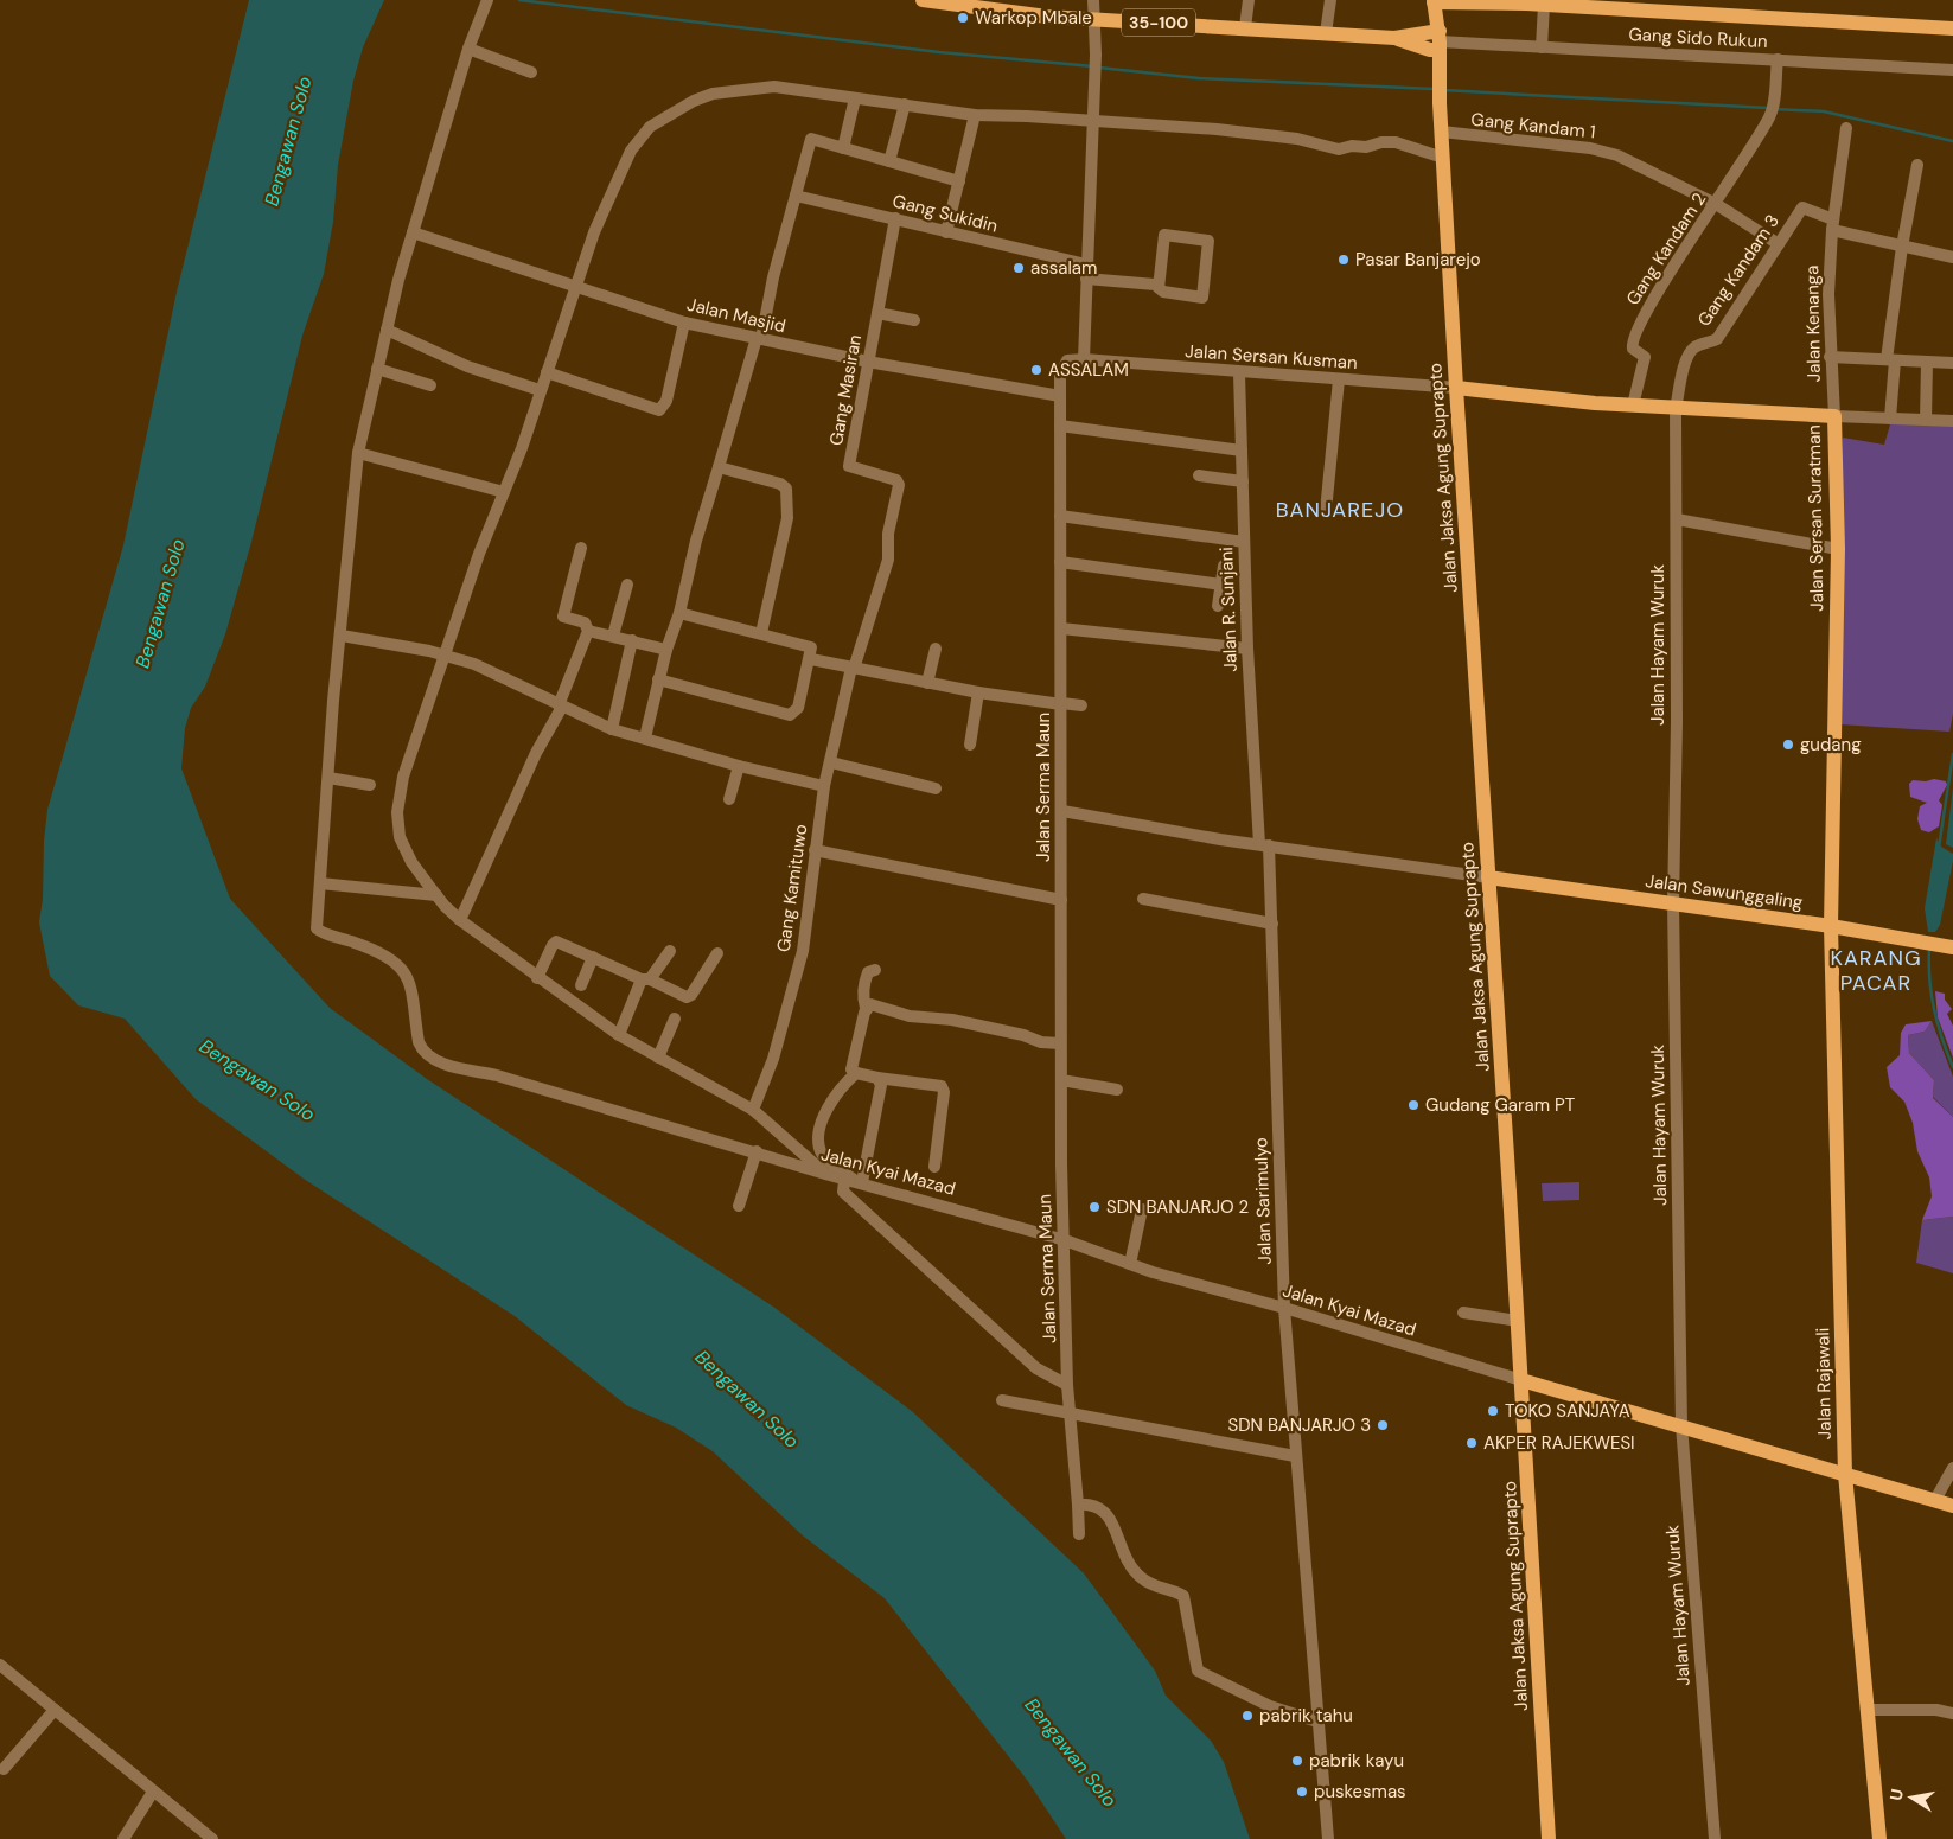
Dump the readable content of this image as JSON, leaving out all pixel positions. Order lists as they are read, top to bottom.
{
  "streets": {
    "main road": [
      "35-100",
      "Jalan Jaksa Agung Suprapto",
      "Jalan Sersan Suratman",
      "Jalan Sawunggaling",
      "Jalan Rajawali"
    ],
    "street": [
      "Gang Sido Rukun",
      "Gang Kandam 1",
      "Gang Sukidin",
      "Gang Kandam 2",
      "Gang Kandam 3",
      "Jalan Masjid",
      "Jalan Kenanga",
      "Jalan Sersan Kusman",
      "Gang Masiran",
      "Jalan R. Sunjani",
      "Jalan Hayam Wuruk",
      "Jalan Serma Maun",
      "Gang Kamituwo",
      "Jalan Kyai Mazad",
      "Jalan Sarimulyo"
    ]
  },
  "crossings": [
    ["35-100", "Gang Sido Rukun"],
    ["35-100", "Jalan Jaksa Agung Suprapto"],
    ["Gang Sido Rukun", "Gang Kandam 2"],
    ["Gang Sido Rukun", "Jalan Jaksa Agung Suprapto"],
    ["Gang Kandam 1", "Gang Kandam 2"],
    ["Gang Kandam 1", "Gang Kandam 3"],
    ["Gang Kandam 1", "Jalan Jaksa Agung Suprapto"],
    ["Gang Sukidin", "Gang Masiran"],
    ["Gang Kandam 2", "Jalan Sersan Suratman"],
    ["Gang Kandam 3", "Jalan Kenanga"],
    ["Gang Kandam 3", "Jalan Sersan Suratman"],
    ["Gang Kandam 3", "Jalan Hayam Wuruk"],
    ["Jalan Masjid", "Gang Masiran"],
    ["Jalan Masjid", "Jalan Serma Maun"],
    ["Jalan Kenanga", "Jalan Sersan Suratman"],
    ["Jalan Sersan Kusman", "Jalan Jaksa Agung Suprapto"],
    ["Jalan Sersan Kusman", "Jalan Sersan Suratman"],
    ["Jalan Sersan Kusman", "Jalan R. Sunjani"],
    ["Jalan Sersan Kusman", "Jalan Serma Maun"],
    ["Gang Masiran", "Gang Kamituwo"],
    ["Jalan Jaksa Agung Suprapto", "Jalan Sersan Suratman"],
    ["Jalan Jaksa Agung Suprapto", "Jalan Sawunggaling"],
    ["Jalan Jaksa Agung Suprapto", "Jalan Kyai Mazad"],
    ["Jalan Sersan Suratman", "Jalan Hayam Wuruk"],
    ["Jalan Sersan Suratman", "Jalan Sawunggaling"],
    ["Jalan Sersan Suratman", "Jalan Rajawali"],
    ["Jalan R. Sunjani", "Jalan Sarimulyo"],
    ["Jalan Hayam Wuruk", "Jalan Sawunggaling"],
    ["Jalan Serma Maun", "Jalan Kyai Mazad"],
    ["Jalan Sawunggaling", "Jalan Rajawali"],
    ["Jalan Kyai Mazad", "Jalan Sarimulyo"]
  ],
  "districts": ["BANJAREJO", "KARANG PACAR"],
  "water": ["Bengawan Solo"],
  "places": [
    "Warkop Mbale",
    "Pasar Banjarejo",
    "assalam",
    "ASSALAM",
    "gudang",
    "Gudang Garam PT",
    "SDN BANJARJO 2",
    "TOKO SANJAYA",
    "SDN BANJARJO 3",
    "AKPER RAJEKWESI",
    "pabrik tahu",
    "pabrik kayu",
    "puskesmas"
  ],
  "north": "left"
}
